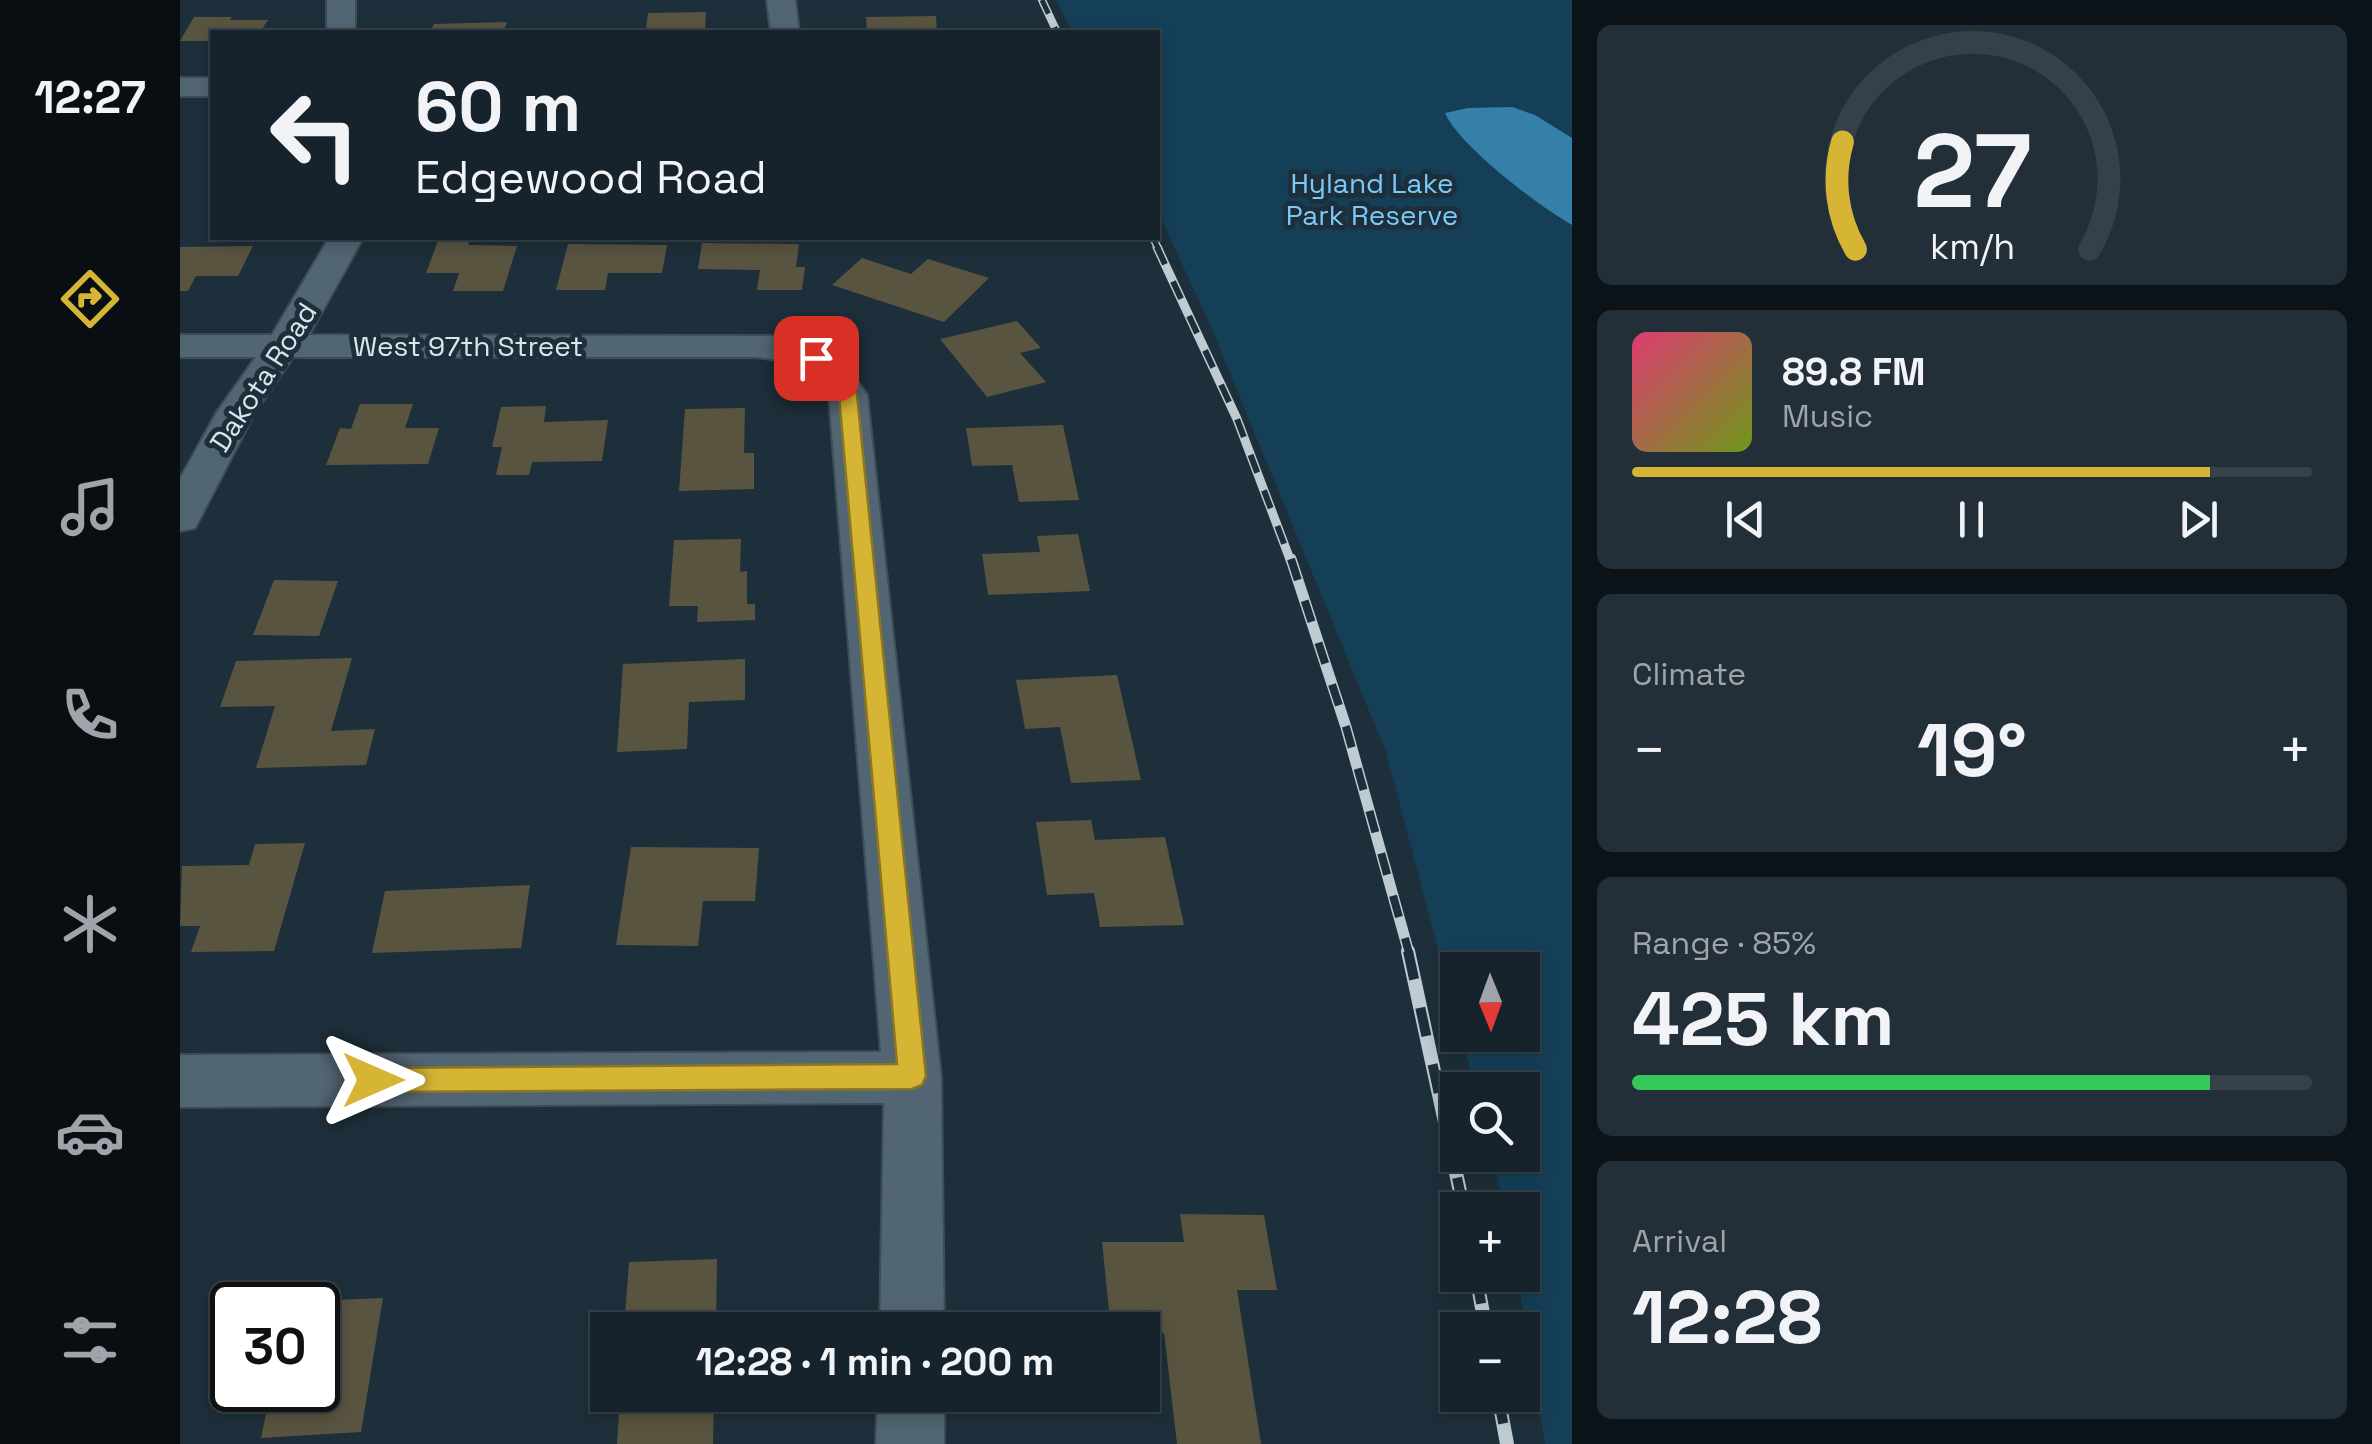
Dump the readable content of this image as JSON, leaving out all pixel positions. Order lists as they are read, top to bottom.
{
  "streets": {
    "street": ["West 97th Street", "Dakota Road"]
  },
  "crossings": [
    ["West 97th Street", "Dakota Road"]
  ],
  "parks": ["Hyland Lake Park Reserve"],
  "north": "bottom",
  "page": {
    "tabs": "12:27",
    "turn": ["60 m", "Edgewood Road"],
    "song": ["89.8 FM", "Music"],
    "tile": [
      "Climate",
      ["Range · 85%", "425 km"],
      ["Arrival", "12:28"]
    ],
    "heat": ["−", "19°", "+"],
    "map_buttons": ["+", "−"],
    "limit": "30",
    "trip": "12:28 · 1 min · 200 m",
    "gauge": ["27", "km/h"]
  }
}
